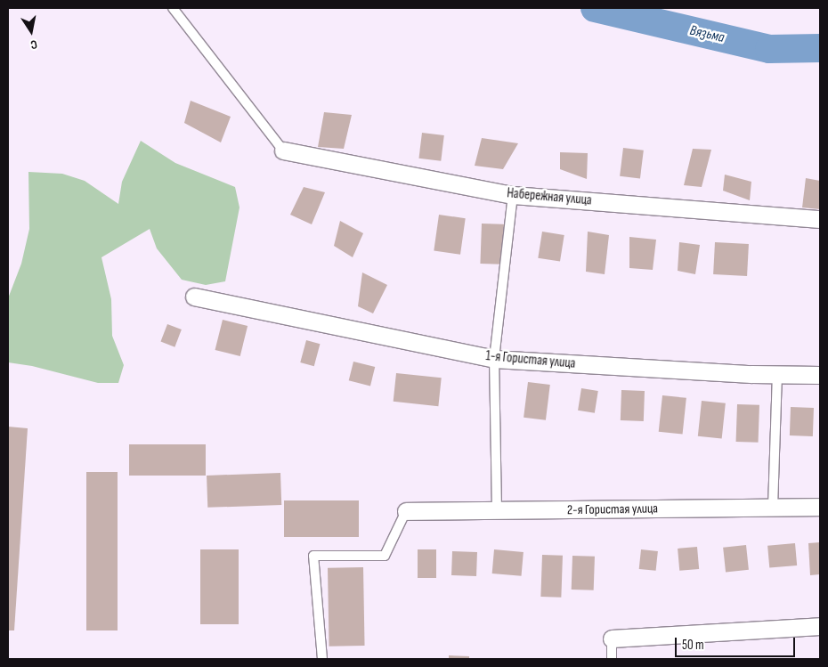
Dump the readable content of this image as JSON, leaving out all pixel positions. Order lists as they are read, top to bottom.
{
  "streets": {
    "street": ["Набережная улица", "1-я Гористая улица", "2-я Гористая улица"]
  },
  "water": ["Вязьма"],
  "scale_bar": "50 m",
  "north": "bottom"
}
